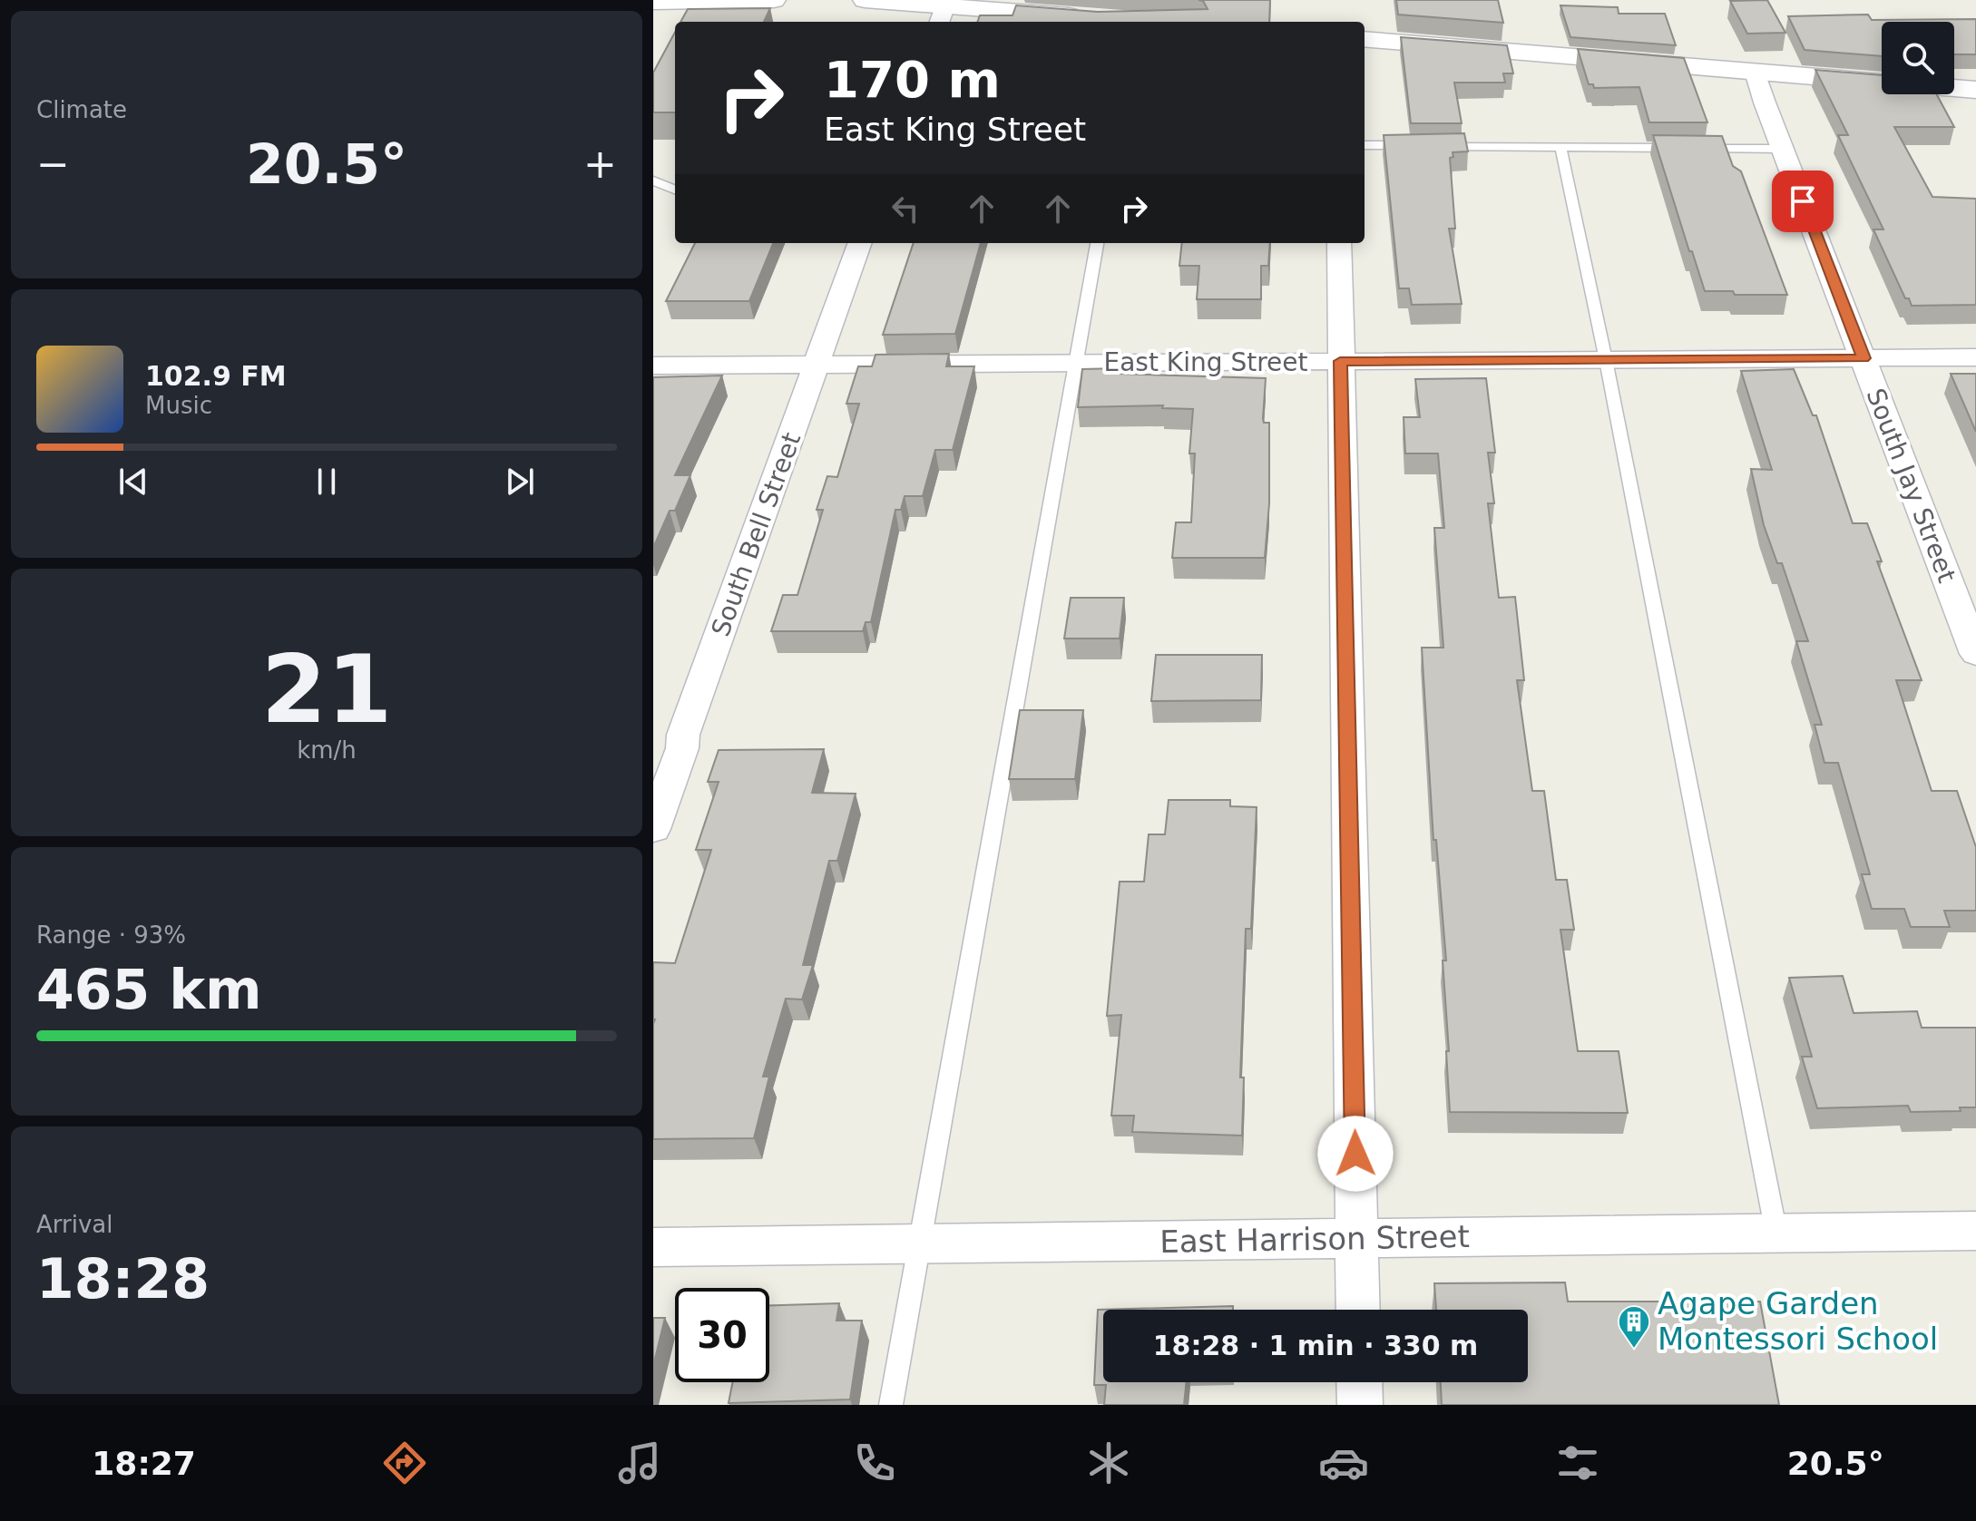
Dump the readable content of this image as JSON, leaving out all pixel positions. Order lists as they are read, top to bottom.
{
  "streets": {
    "street": [
      "East King Street",
      "South Jay Street",
      "South Bell Street",
      "East Harrison Street"
    ]
  },
  "crossings": [
    ["East King Street", "South Jay Street"],
    ["East King Street", "South Bell Street"]
  ],
  "places": {
    "building": ["Agape Garden Montessori School"]
  },
  "page": {
    "tile": [
      "Climate",
      ["21", "km/h"],
      ["Range · 93%", "465 km"],
      ["Arrival", "18:28"]
    ],
    "turn": ["170 m", "East King Street"],
    "heat": ["−", "20.5°", "+"],
    "song": ["102.9 FM", "Music"],
    "limit": "30",
    "trip": "18:28 · 1 min · 330 m",
    "tabs": ["18:27", "20.5°"]
  }
}
